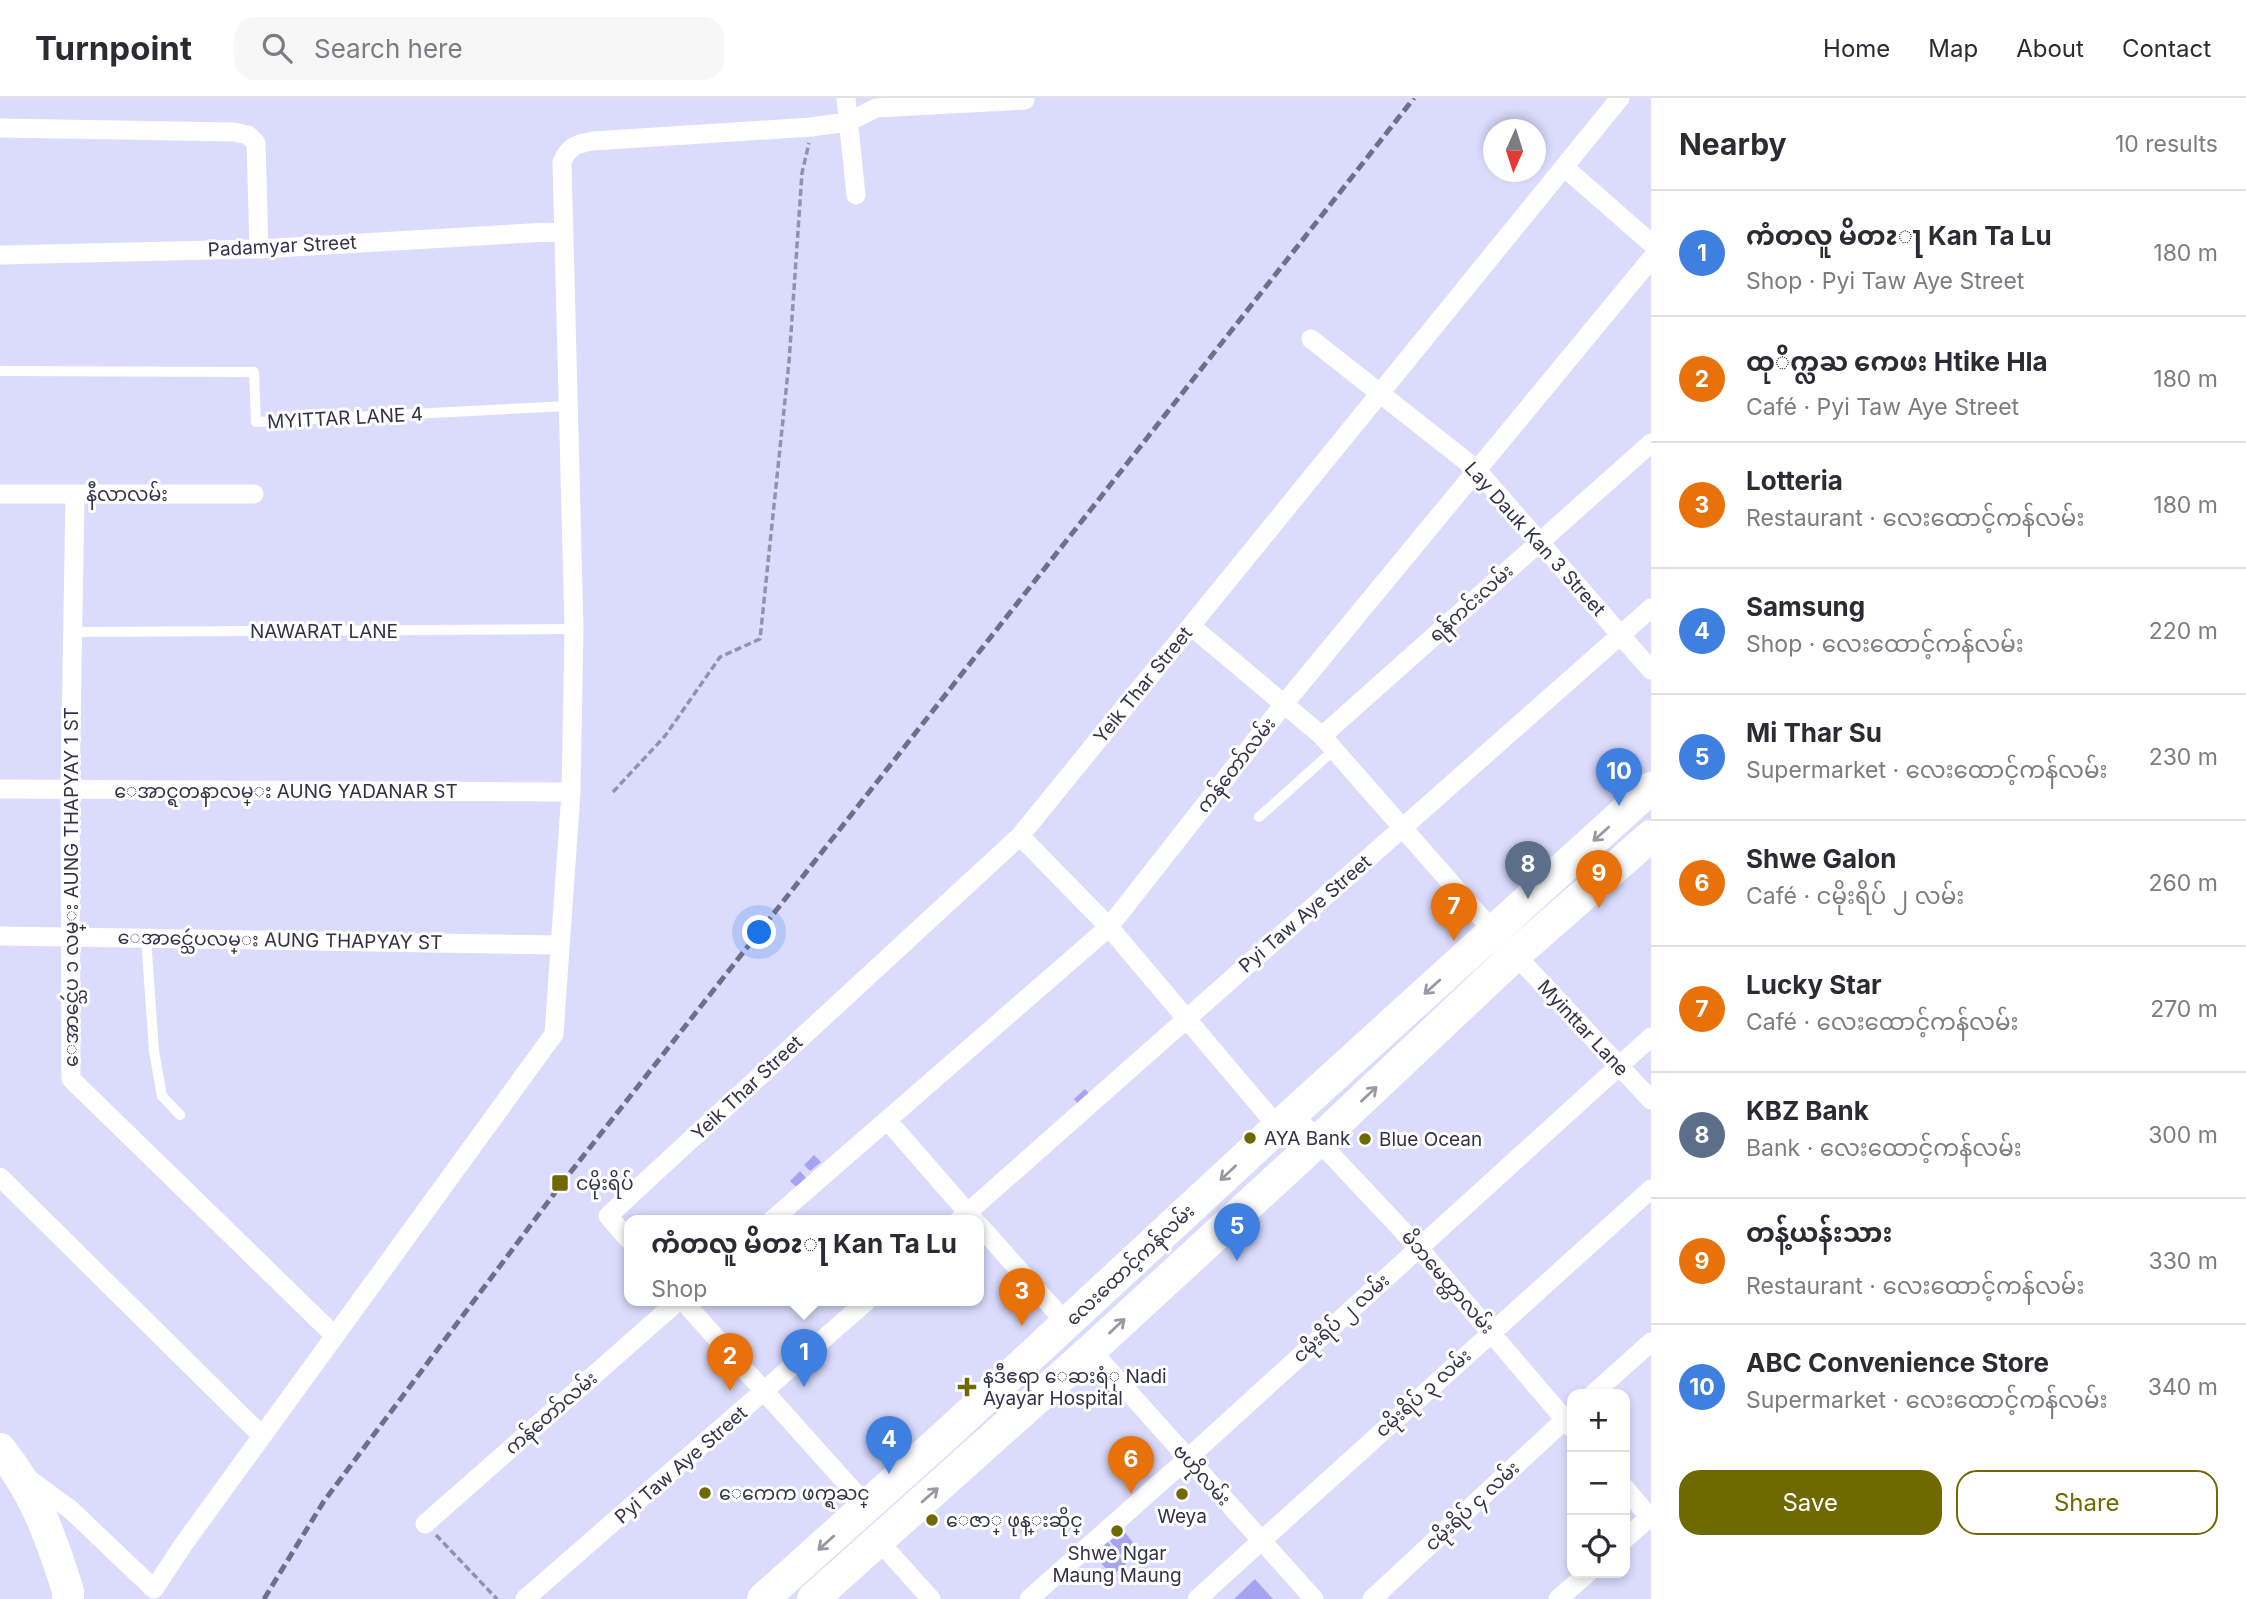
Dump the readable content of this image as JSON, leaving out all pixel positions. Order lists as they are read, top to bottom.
{
  "streets": {
    "main road": ["လေးထောင့်ကန်လမ်း"],
    "street": [
      "Padamyar Street",
      "နီလာလမ်း",
      "Lay Dauk Kan 3 Street",
      "ရန်ကင်းလမ်း",
      "Yeik Thar Street",
      "ကန်တော်လမ်း",
      "ေအာင္ရတနာလမ္း AUNG YADANAR ST",
      "ေအာင္သေဴပ ၁ လမ္း AUNG THAPYAY 1 ST",
      "Pyi Taw Aye Street",
      "ေအာင္သေဴပလမ္း AUNG THAPYAY ST",
      "Myinttar Lane",
      "မိဘမေတ္တာလမ်း",
      "ငမိုးရိပ် ၂ လမ်း",
      "ငမိုးရိပ် ၃ လမ်း",
      "ဗဟိုလမ်း",
      "ငမိုးရိပ် ၄ လမ်း"
    ],
    "lane": ["MYITTAR LANE 4", "NAWARAT LANE"]
  },
  "crossings": [
    ["နီလာလမ်း", "ေအာင္သေဴပ ၁ လမ္း AUNG THAPYAY 1 ST"],
    ["Lay Dauk Kan 3 Street", "ရန်ကင်းလမ်း"],
    ["Lay Dauk Kan 3 Street", "Yeik Thar Street"],
    ["Lay Dauk Kan 3 Street", "ကန်တော်လမ်း"],
    ["Lay Dauk Kan 3 Street", "Pyi Taw Aye Street"],
    ["ရန်ကင်းလမ်း", "Myinttar Lane"],
    ["NAWARAT LANE", "ေအာင္သေဴပ ၁ လမ္း AUNG THAPYAY 1 ST"],
    ["Yeik Thar Street", "Myinttar Lane"],
    ["Yeik Thar Street", "မိဘမေတ္တာလမ်း"],
    ["ကန်တော်လမ်း", "Myinttar Lane"],
    ["ကန်တော်လမ်း", "မိဘမေတ္တာလမ်း"],
    ["ေအာင္ရတနာလမ္း AUNG YADANAR ST", "ေအာင္သေဴပ ၁ လမ္း AUNG THAPYAY 1 ST"],
    ["ေအာင္သေဴပ ၁ လမ္း AUNG THAPYAY 1 ST", "ေအာင္သေဴပလမ္း AUNG THAPYAY ST"],
    ["Pyi Taw Aye Street", "Myinttar Lane"],
    ["Pyi Taw Aye Street", "မိဘမေတ္တာလမ်း"],
    ["Myinttar Lane", "လေးထောင့်ကန်လမ်း"],
    ["Myinttar Lane", "ငမိုးရိပ် ၂ လမ်း"],
    ["လေးထောင့်ကန်လမ်း", "မိဘမေတ္တာလမ်း"],
    ["လေးထောင့်ကန်လမ်း", "ဗဟိုလမ်း"],
    ["မိဘမေတ္တာလမ်း", "ငမိုးရိပ် ၂ လမ်း"],
    ["မိဘမေတ္တာလမ်း", "ငမိုးရိပ် ၃ လမ်း"],
    ["ငမိုးရိပ် ၂ လမ်း", "ဗဟိုလမ်း"],
    ["ငမိုးရိပ် ၃ လမ်း", "ဗဟိုလမ်း"]
  ],
  "places": {
    "other": [
      "AYA Bank",
      "Blue Ocean",
      "ေကေက ဖက္ရႀင္",
      "Weya",
      "ေဇာ္ ဖုန္းဆိုင္",
      "Shwe Ngar Maung Maung"
    ],
    "transit": ["ငမိုးရိပ်"],
    "health": ["နဒီဧရာ ေဆးရံု Nadi Ayayar Hospital"]
  },
  "north": "bottom",
  "page": {
    "header": "Turnpoint",
    "search": "Search here",
    "nav": [
      "Home",
      "Map",
      "About",
      "Contact"
    ],
    "heading": ["Nearby", "10 results"],
    "list": [
      {
        "mark": "1",
        "name": "ကံတလူ မိတၩႃ Kan Ta Lu",
        "note": "Shop · Pyi Taw Aye Street",
        "value": "180 m"
      },
      {
        "mark": "2",
        "name": "ထုိက္လႀ ကေဖး Htike Hla",
        "note": "Café · Pyi Taw Aye Street",
        "value": "180 m"
      },
      {
        "mark": "3",
        "name": "Lotteria",
        "note": "Restaurant · လေးထောင့်ကန်လမ်း",
        "value": "180 m"
      },
      {
        "mark": "4",
        "name": "Samsung",
        "note": "Shop · လေးထောင့်ကန်လမ်း",
        "value": "220 m"
      },
      {
        "mark": "5",
        "name": "Mi Thar Su",
        "note": "Supermarket · လေးထောင့်ကန်လမ်း",
        "value": "230 m"
      },
      {
        "mark": "6",
        "name": "Shwe Galon",
        "note": "Café · ငမိုးရိပ် ၂ လမ်း",
        "value": "260 m"
      },
      {
        "mark": "7",
        "name": "Lucky Star",
        "note": "Café · လေးထောင့်ကန်လမ်း",
        "value": "270 m"
      },
      {
        "mark": "8",
        "name": "KBZ Bank",
        "note": "Bank · လေးထောင့်ကန်လမ်း",
        "value": "300 m"
      },
      {
        "mark": "9",
        "name": "တန့်ယန်းသား",
        "note": "Restaurant · လေးထောင့်ကန်လမ်း",
        "value": "330 m"
      },
      {
        "mark": "10",
        "name": "ABC Convenience Store",
        "note": "Supermarket · လေးထောင့်ကန်လမ်း",
        "value": "340 m"
      }
    ],
    "pins": [
      "10",
      "8",
      "9",
      "7",
      "5",
      "3",
      "1",
      "2",
      "4",
      "6"
    ],
    "popup": ["ကံတလူ မိတၩႃ Kan Ta Lu", "Shop"],
    "map_buttons": ["+", "−"],
    "buttons": ["Save", "Share"]
  }
}
